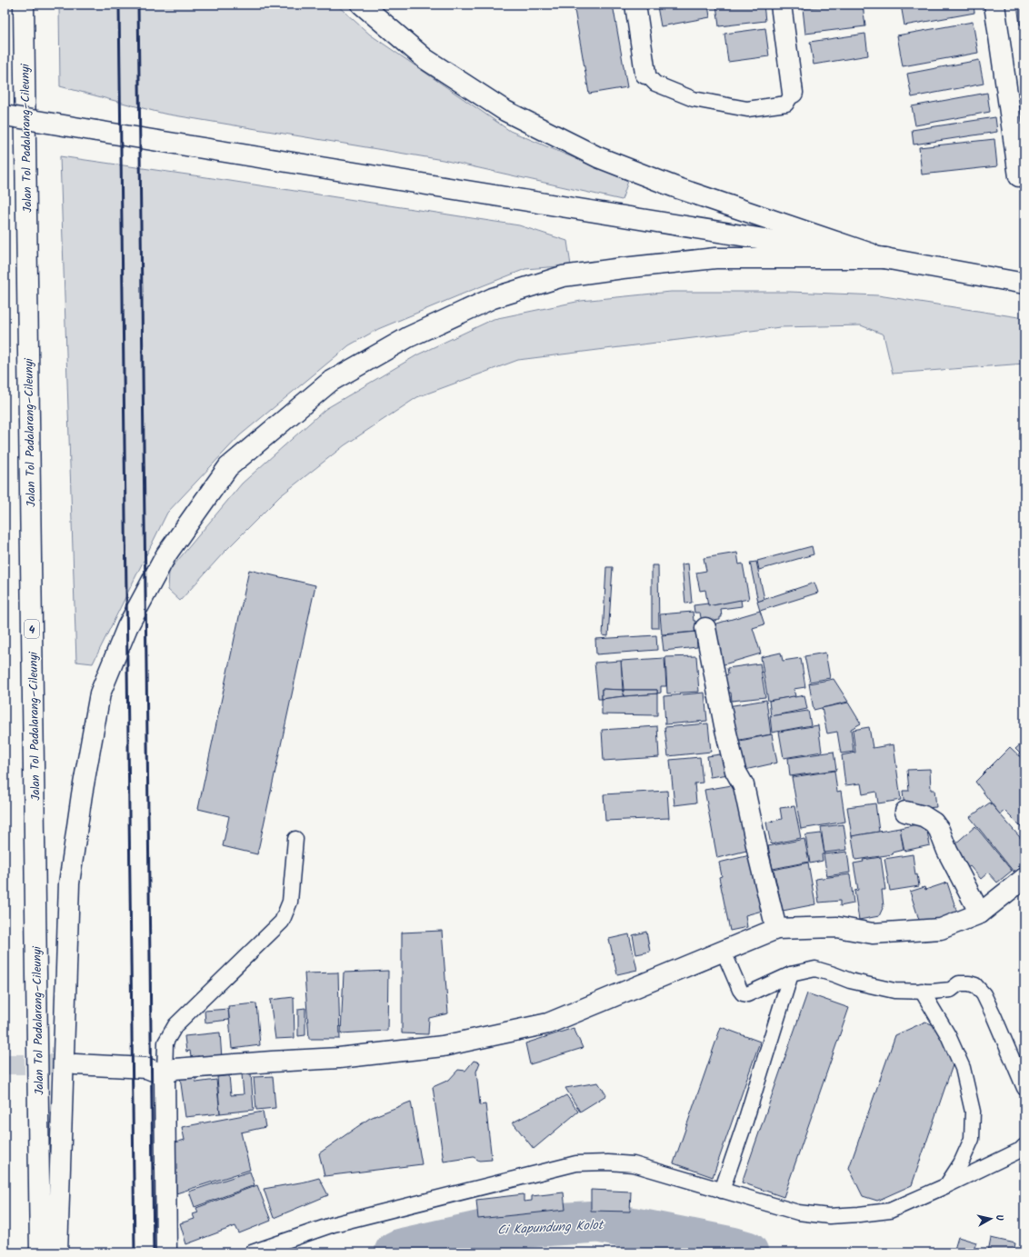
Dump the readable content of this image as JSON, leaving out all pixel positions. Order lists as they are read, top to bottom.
{
  "streets": {
    "main road": ["Jalan Tol Padalarang–Cileunyi", "4"]
  },
  "water": ["Ci Kapundung Kolot"],
  "north": "right"
}
